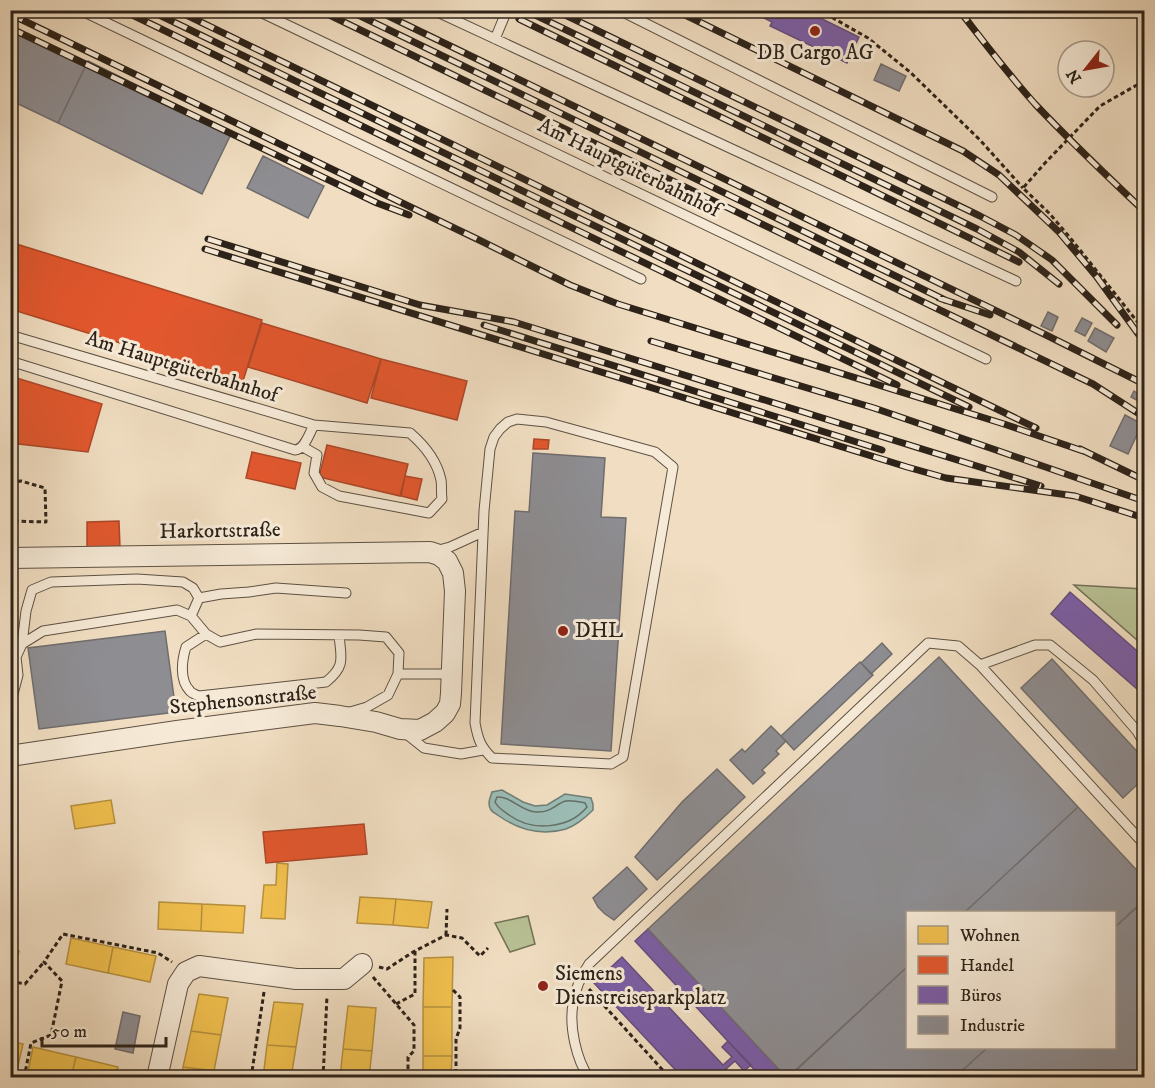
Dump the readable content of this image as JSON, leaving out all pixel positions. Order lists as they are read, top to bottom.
{
  "streets": {
    "street": ["Harkortstraße", "Stephensonstraße"],
    "lane": ["Am Hauptgüterbahnhof"]
  },
  "crossings": [
    ["Harkortstraße", "Stephensonstraße"]
  ],
  "places": ["DB Cargo AG", "DHL", "Siemens Dienstreiseparkplatz"],
  "legend": [
    "Wohnen",
    "Handel",
    "Büros",
    "Industrie"
  ],
  "scale_bar": "50 m",
  "north": "bottom left"
}
